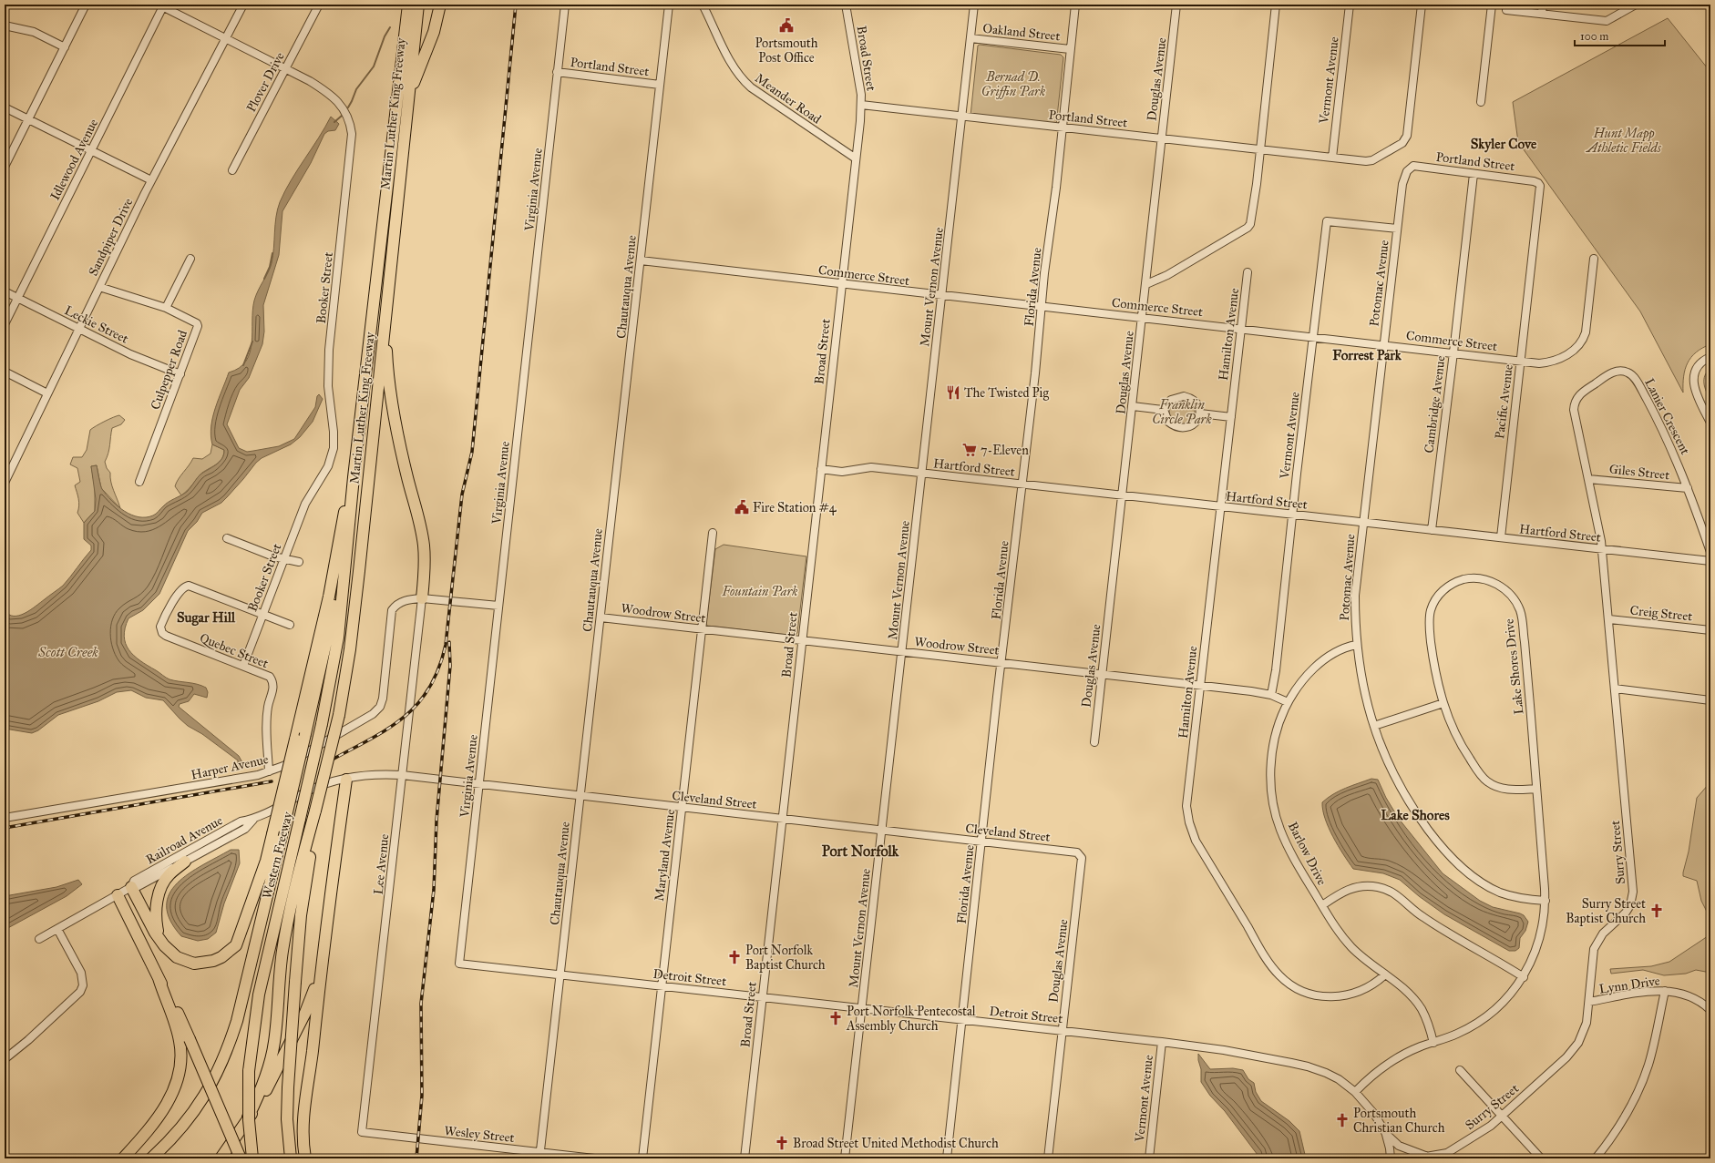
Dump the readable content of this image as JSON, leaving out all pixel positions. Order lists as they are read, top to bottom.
{
  "streets": {
    "highway": ["Martin Luther King Freeway", "Western Freeway"],
    "street": [
      "Oakland Street",
      "Broad Street",
      "Portland Street",
      "Douglas Avenue",
      "Vermont Avenue",
      "Plover Drive",
      "Meander Road",
      "Idlewood Avenue",
      "Virginia Avenue",
      "Sandpiper Drive",
      "Commerce Street",
      "Potomac Avenue",
      "Chautauqua Avenue",
      "Mount Vernon Avenue",
      "Florida Avenue",
      "Booker Street",
      "Leckie Street",
      "Hamilton Avenue",
      "Culpepper Road",
      "Pacific Avenue",
      "Cambridge Avenue",
      "Lanier Crescent",
      "Hartford Street",
      "Giles Street",
      "Woodrow Street",
      "Creig Street",
      "Quebec Street",
      "Lake Shores Drive",
      "Harper Avenue",
      "Cleveland Street",
      "Railroad Avenue",
      "Surry Street",
      "Barlow Drive",
      "Maryland Avenue",
      "Lee Avenue",
      "Detroit Street",
      "Lynn Drive",
      "Wesley Street"
    ]
  },
  "crossings": [
    ["Oakland Street", "Mount Vernon Avenue"],
    ["Oakland Street", "Florida Avenue"],
    ["Broad Street", "Portland Street"],
    ["Broad Street", "Meander Road"],
    ["Broad Street", "Commerce Street"],
    ["Broad Street", "Hartford Street"],
    ["Broad Street", "Woodrow Street"],
    ["Broad Street", "Cleveland Street"],
    ["Broad Street", "Detroit Street"],
    ["Portland Street", "Douglas Avenue"],
    ["Portland Street", "Vermont Avenue"],
    ["Portland Street", "Virginia Avenue"],
    ["Portland Street", "Potomac Avenue"],
    ["Portland Street", "Chautauqua Avenue"],
    ["Portland Street", "Mount Vernon Avenue"],
    ["Portland Street", "Florida Avenue"],
    ["Portland Street", "Pacific Avenue"],
    ["Portland Street", "Cambridge Avenue"],
    ["Douglas Avenue", "Commerce Street"],
    ["Douglas Avenue", "Hartford Street"],
    ["Douglas Avenue", "Woodrow Street"],
    ["Douglas Avenue", "Cleveland Street"],
    ["Douglas Avenue", "Detroit Street"],
    ["Vermont Avenue", "Commerce Street"],
    ["Vermont Avenue", "Potomac Avenue"],
    ["Vermont Avenue", "Hartford Street"],
    ["Vermont Avenue", "Woodrow Street"],
    ["Vermont Avenue", "Detroit Street"],
    ["Plover Drive", "Booker Street"],
    ["Martin Luther King Freeway", "Western Freeway"],
    ["Idlewood Avenue", "Booker Street"],
    ["Idlewood Avenue", "Leckie Street"],
    ["Virginia Avenue", "Cleveland Street"],
    ["Virginia Avenue", "Detroit Street"],
    ["Sandpiper Drive", "Booker Street"],
    ["Sandpiper Drive", "Leckie Street"],
    ["Sandpiper Drive", "Culpepper Road"],
    ["Commerce Street", "Potomac Avenue"],
    ["Commerce Street", "Chautauqua Avenue"],
    ["Commerce Street", "Mount Vernon Avenue"],
    ["Commerce Street", "Florida Avenue"],
    ["Commerce Street", "Hamilton Avenue"],
    ["Commerce Street", "Pacific Avenue"],
    ["Commerce Street", "Cambridge Avenue"],
    ["Potomac Avenue", "Hartford Street"],
    ["Potomac Avenue", "Lake Shores Drive"],
    ["Potomac Avenue", "Barlow Drive"],
    ["Chautauqua Avenue", "Woodrow Street"],
    ["Chautauqua Avenue", "Cleveland Street"],
    ["Chautauqua Avenue", "Detroit Street"],
    ["Chautauqua Avenue", "Wesley Street"],
    ["Mount Vernon Avenue", "Hartford Street"],
    ["Mount Vernon Avenue", "Woodrow Street"],
    ["Mount Vernon Avenue", "Cleveland Street"],
    ["Mount Vernon Avenue", "Detroit Street"],
    ["Florida Avenue", "Hartford Street"],
    ["Florida Avenue", "Woodrow Street"],
    ["Florida Avenue", "Cleveland Street"],
    ["Florida Avenue", "Detroit Street"],
    ["Booker Street", "Quebec Street"],
    ["Leckie Street", "Culpepper Road"],
    ["Hamilton Avenue", "Hartford Street"],
    ["Hamilton Avenue", "Woodrow Street"],
    ["Hamilton Avenue", "Barlow Drive"],
    ["Pacific Avenue", "Hartford Street"],
    ["Cambridge Avenue", "Hartford Street"],
    ["Lanier Crescent", "Hartford Street"],
    ["Lanier Crescent", "Giles Street"],
    ["Lanier Crescent", "Surry Street"],
    ["Hartford Street", "Surry Street"],
    ["Woodrow Street", "Barlow Drive"],
    ["Woodrow Street", "Maryland Avenue"],
    ["Creig Street", "Surry Street"],
    ["Quebec Street", "Harper Avenue"],
    ["Lake Shores Drive", "Barlow Drive"],
    ["Lake Shores Drive", "Detroit Street"],
    ["Harper Avenue", "Lee Avenue"],
    ["Cleveland Street", "Railroad Avenue"],
    ["Cleveland Street", "Maryland Avenue"],
    ["Cleveland Street", "Lee Avenue"],
    ["Surry Street", "Detroit Street"],
    ["Surry Street", "Lynn Drive"],
    ["Maryland Avenue", "Detroit Street"],
    ["Lee Avenue", "Wesley Street"]
  ],
  "districts": [
    "Skyler Cove",
    "Forrest Park",
    "Sugar Hill",
    "Lake Shores",
    "Port Norfolk"
  ],
  "water": ["Scott Creek"],
  "parks": [
    "Bernad D. Griffin Park",
    "Hunt Mapp Athletic Fields",
    "Franklin Circle Park",
    "Fountain Park"
  ],
  "places": {
    "public building": ["Portsmouth Post Office", "Fire Station #4"],
    "restaurant": ["The Twisted Pig"],
    "supermarket": ["7-Eleven"],
    "church": [
      "Surry Street Baptist Church",
      "Port Norfolk Baptist Church",
      "Port Norfolk Pentecostal Assembly Church",
      "Portsmouth Christian Church",
      "Broad Street United Methodist Church"
    ]
  },
  "scale_bar": "100 m"
}
